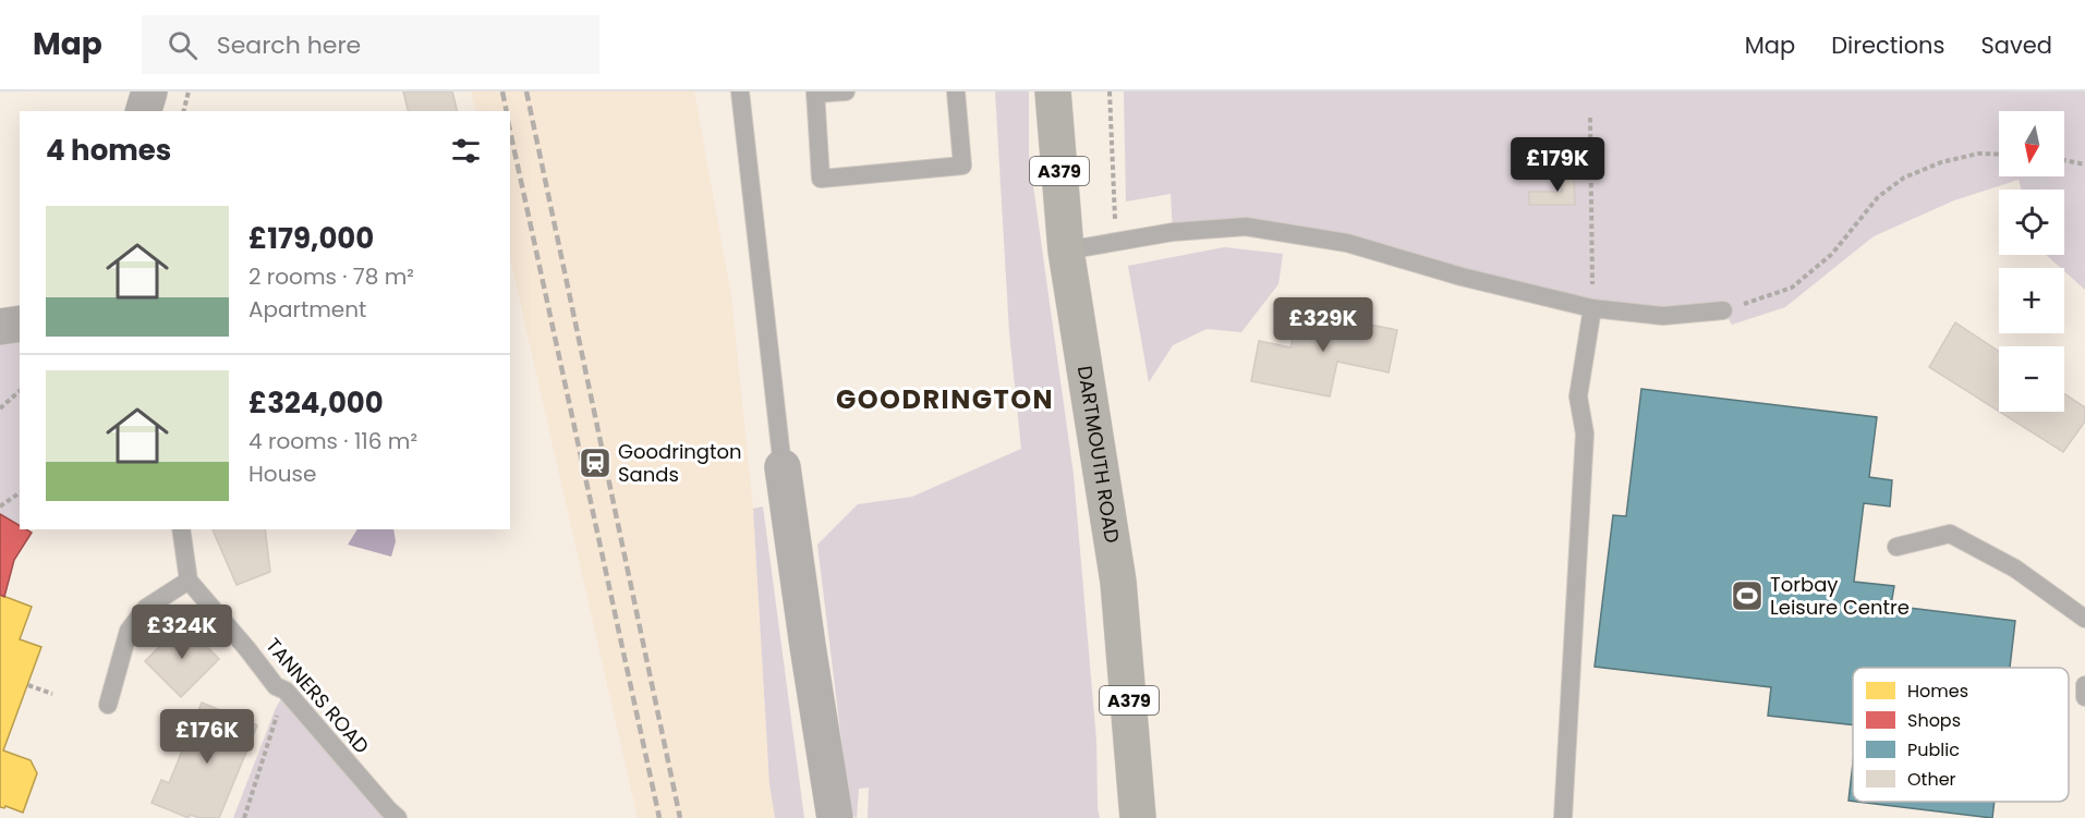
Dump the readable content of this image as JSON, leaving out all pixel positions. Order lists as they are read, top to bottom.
{
  "streets": {
    "main road": ["A379", "DARTMOUTH ROAD"],
    "lane": ["TANNERS ROAD"]
  },
  "districts": ["GOODRINGTON"],
  "places": {
    "station": ["Goodrington Sands"],
    "sports": ["Torbay Leisure Centre"]
  },
  "legend": [
    "Homes",
    "Shops",
    "Public",
    "Other"
  ],
  "north": "bottom",
  "page": {
    "header": "Map",
    "search": "Search here",
    "nav": ["Map", "Directions", "Saved"],
    "map_buttons": ["+", "−"],
    "heading": "4 homes",
    "price": [
      "£179K",
      "£329K",
      "£324K",
      "£176K"
    ],
    "list": [
      {
        "name": "£179,000",
        "note": "2 rooms · 78 m² · Apartment"
      },
      {
        "name": "£324,000",
        "note": "4 rooms · 116 m² · House"
      }
    ]
  }
}
